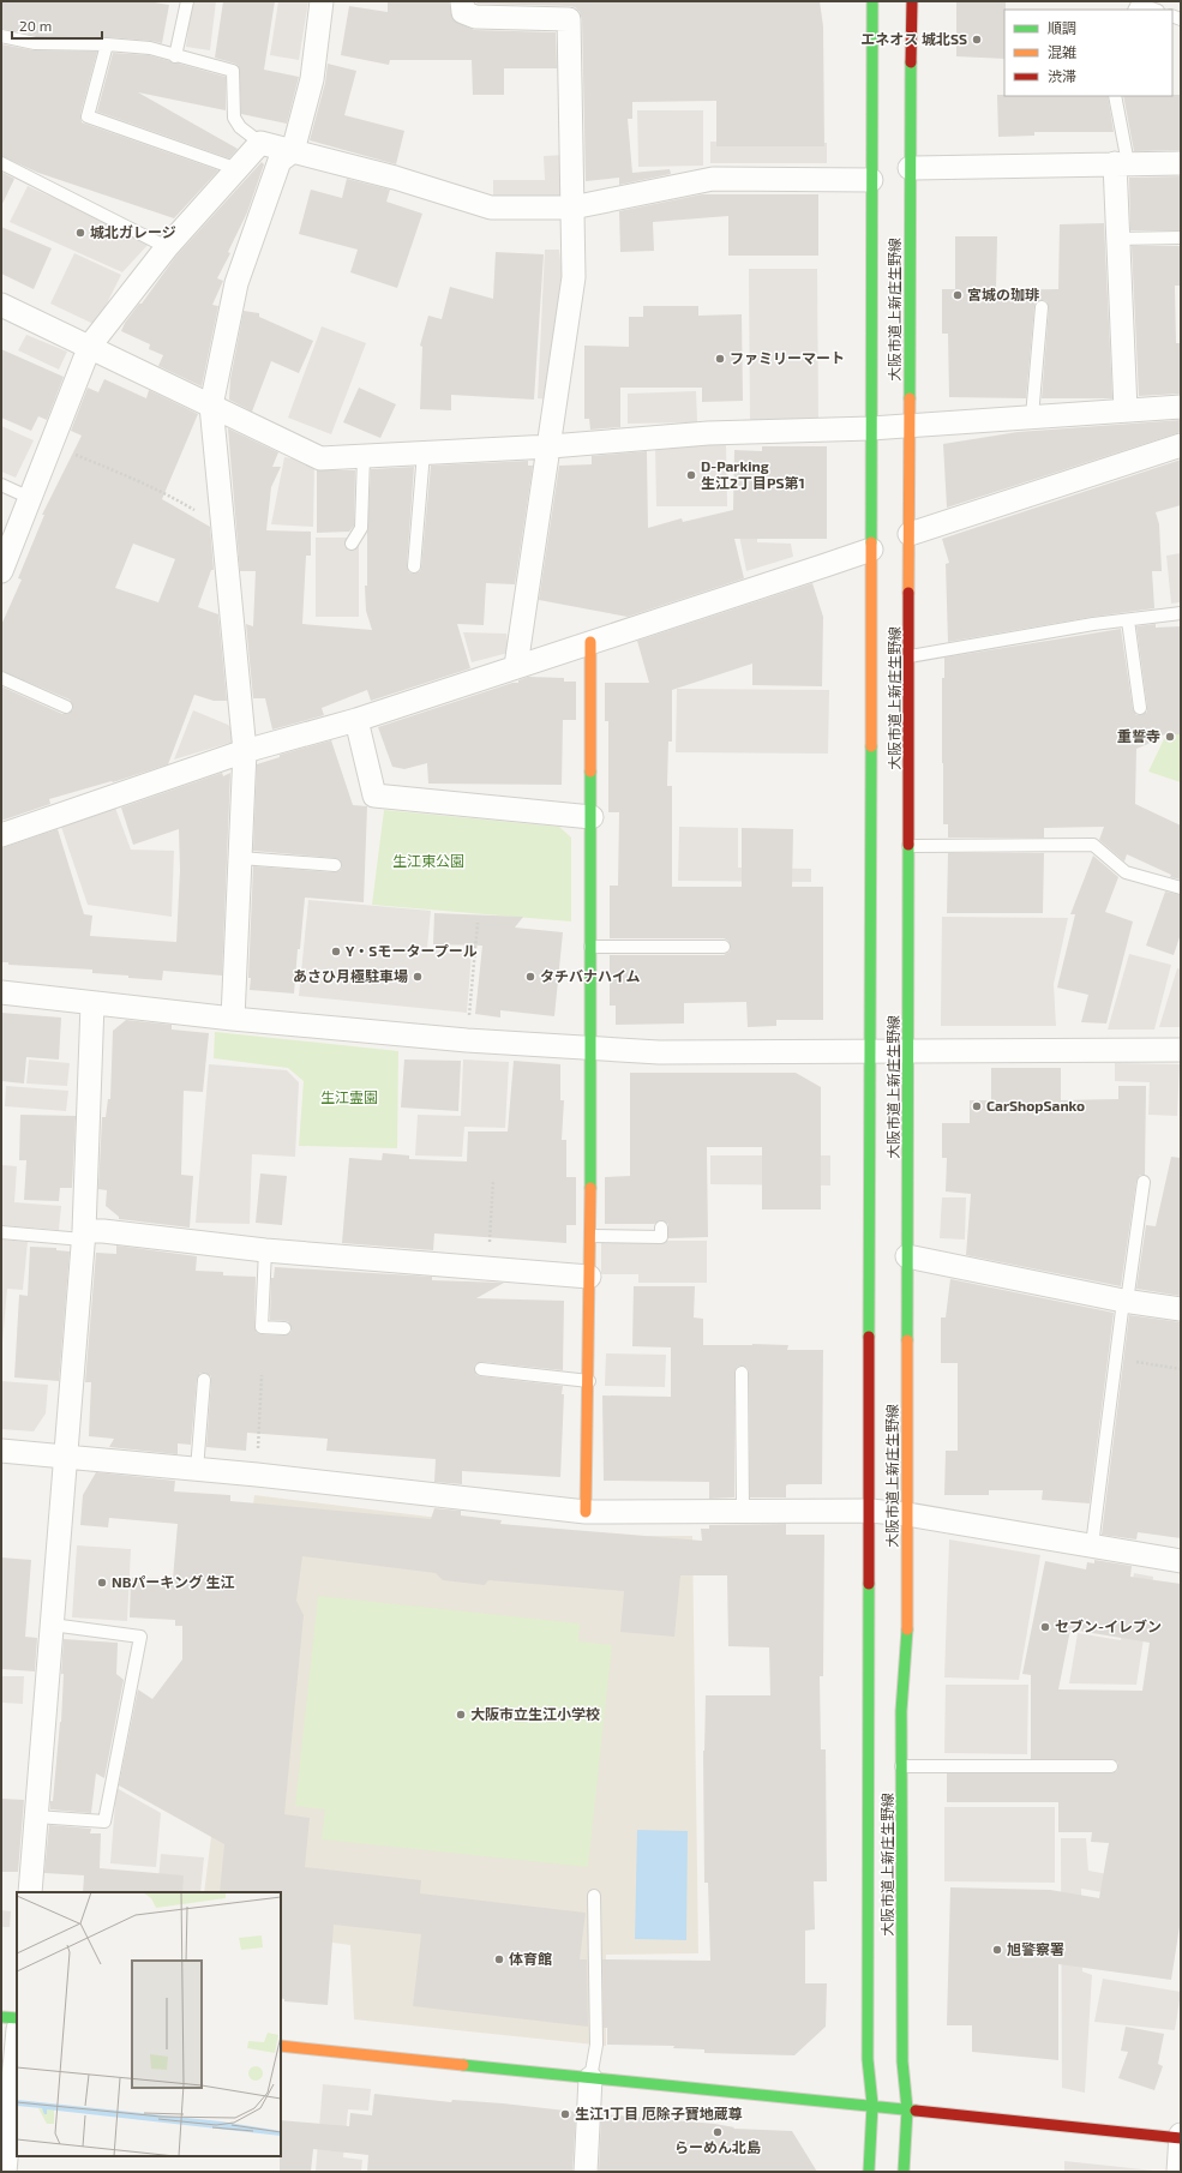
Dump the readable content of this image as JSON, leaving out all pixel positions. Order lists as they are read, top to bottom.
{
  "streets": {
    "main road": ["大阪市道上新庄生野線"]
  },
  "parks": ["生江東公園", "生江霊園"],
  "places": [
    "エネオス 城北SS",
    "城北ガレージ",
    "宮城の珈琲",
    "ファミリーマート",
    "D-Parking 生江2丁目PS第1",
    "重誓寺",
    "Y・Sモータープール",
    "あさひ月極駐車場",
    "タチバナハイム",
    "CarShopSanko",
    "NBパーキング 生江",
    "セブン-イレブン",
    "大阪市立生江小学校",
    "旭警察署",
    "体育館",
    "生江1丁目 厄除子寶地蔵尊",
    "らーめん北島"
  ],
  "legend": ["順調", "混雑", "渋滞"],
  "scale_bar": "20 m"
}
